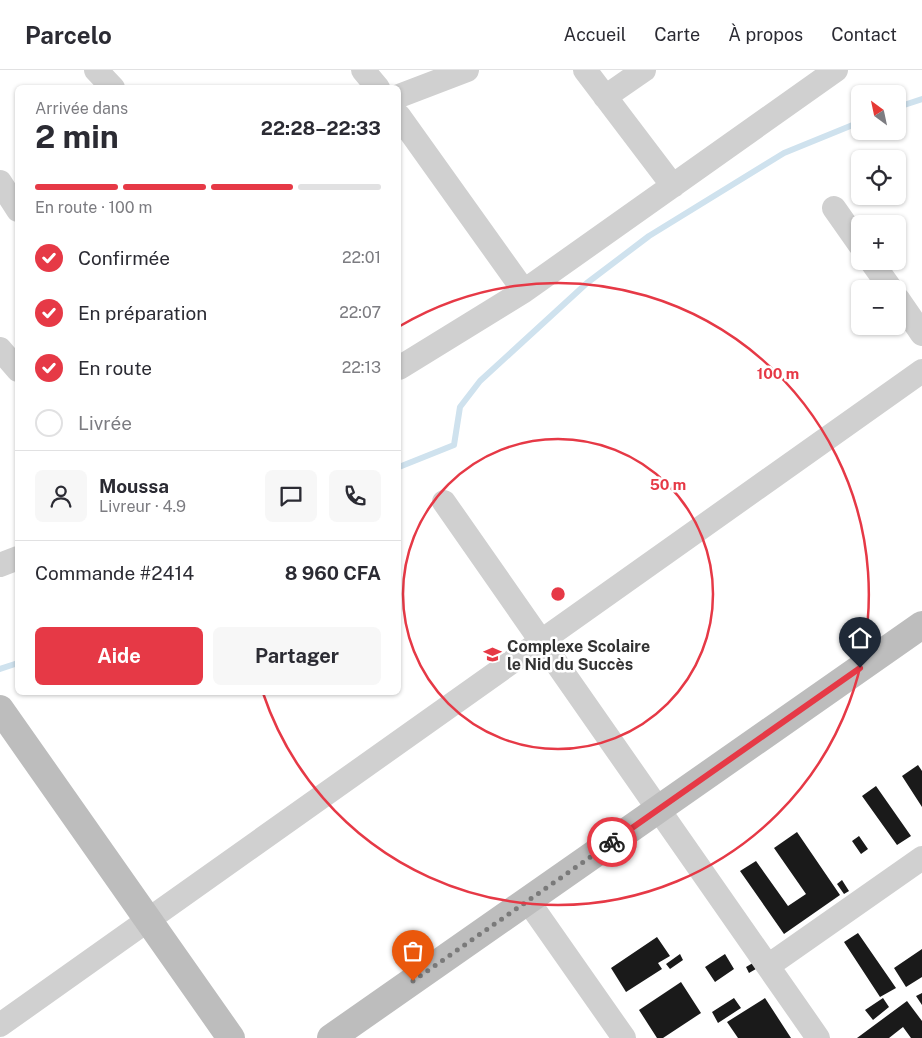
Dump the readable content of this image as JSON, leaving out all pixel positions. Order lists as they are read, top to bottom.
{
  "places": {
    "school or university": ["Complexe Scolaire le Nid du Succès"]
  },
  "north": "top left",
  "page": {
    "header": "Parcelo",
    "nav": [
      "Accueil",
      "Carte",
      "À propos",
      "Contact"
    ],
    "map_buttons": ["+", "−"],
    "heading": ["2 min", "Arrivée dans", "22:28–22:33"],
    "panel": [
      "Moussa",
      "Livreur · 4.9",
      "Commande #2414",
      "8 960 CFA"
    ],
    "bar": "En route · 100 m",
    "list": [
      ["Confirmée", "22:01"],
      ["En préparation", "22:07"],
      ["En route", "22:13"],
      "Livrée"
    ],
    "buttons": ["Aide", "Partager"]
  },
  "rings": ["100 m", "50 m"]
}
